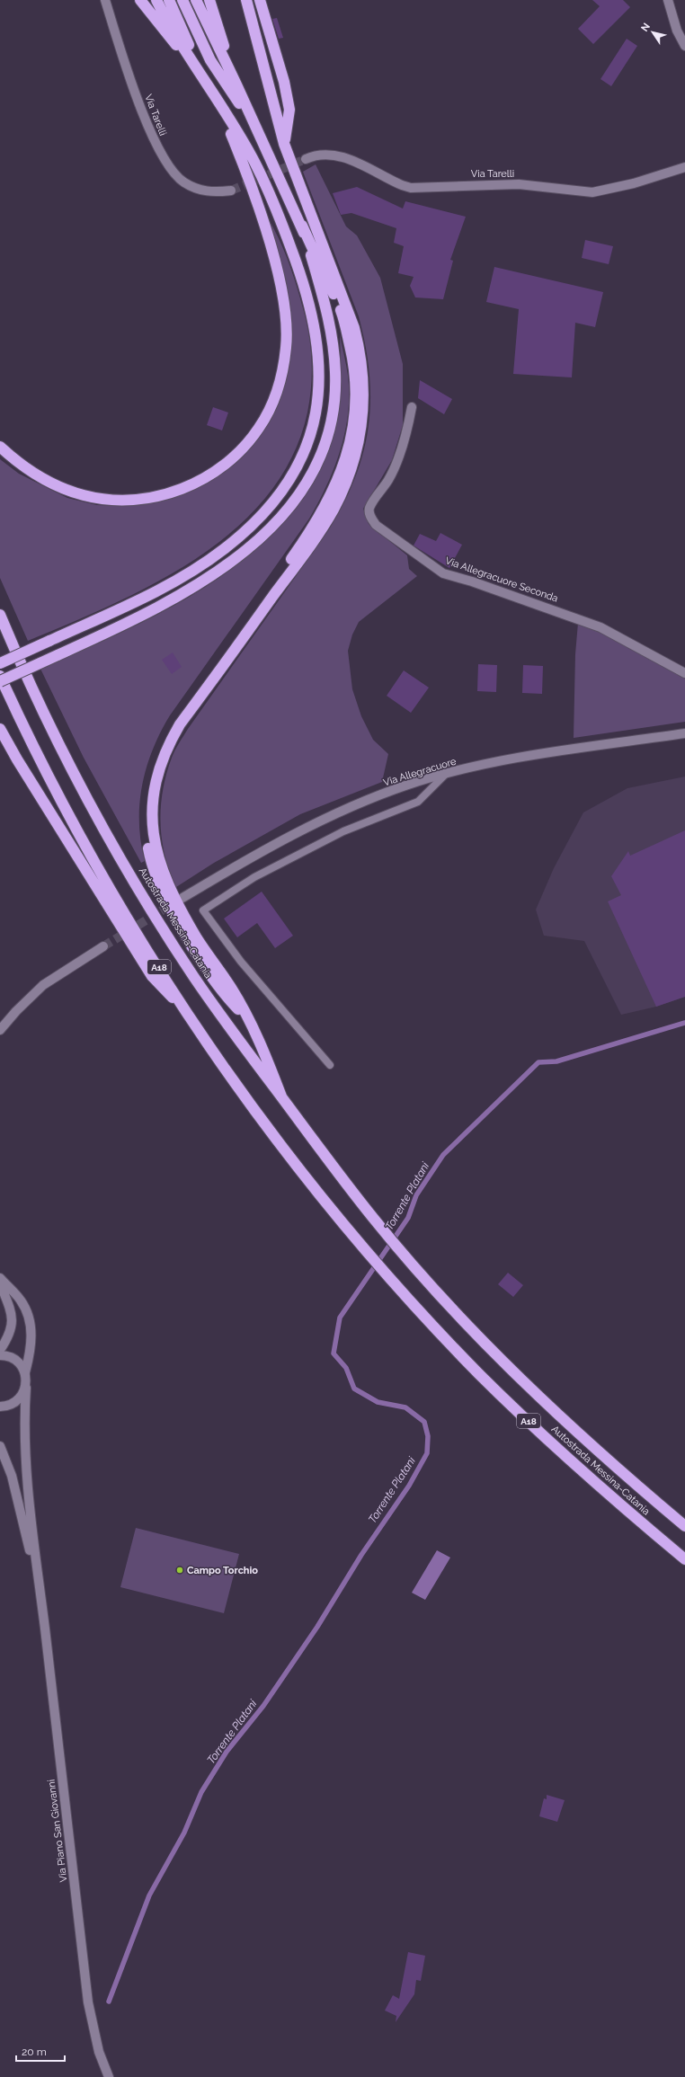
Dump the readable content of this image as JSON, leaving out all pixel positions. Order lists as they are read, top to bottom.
{
  "streets": {
    "highway": ["Autostrada Messina-Catania", "A18"],
    "street": [
      "Via Tarelli",
      "Via Allegracuore Seconda",
      "Via Allegracuore",
      "Via Piano San Giovanni"
    ]
  },
  "crossings": [
    ["Autostrada Messina-Catania", "A18"]
  ],
  "water": ["Torrente Platani"],
  "places": ["Campo Torchio"],
  "scale_bar": "20 m",
  "north": "top left"
}
